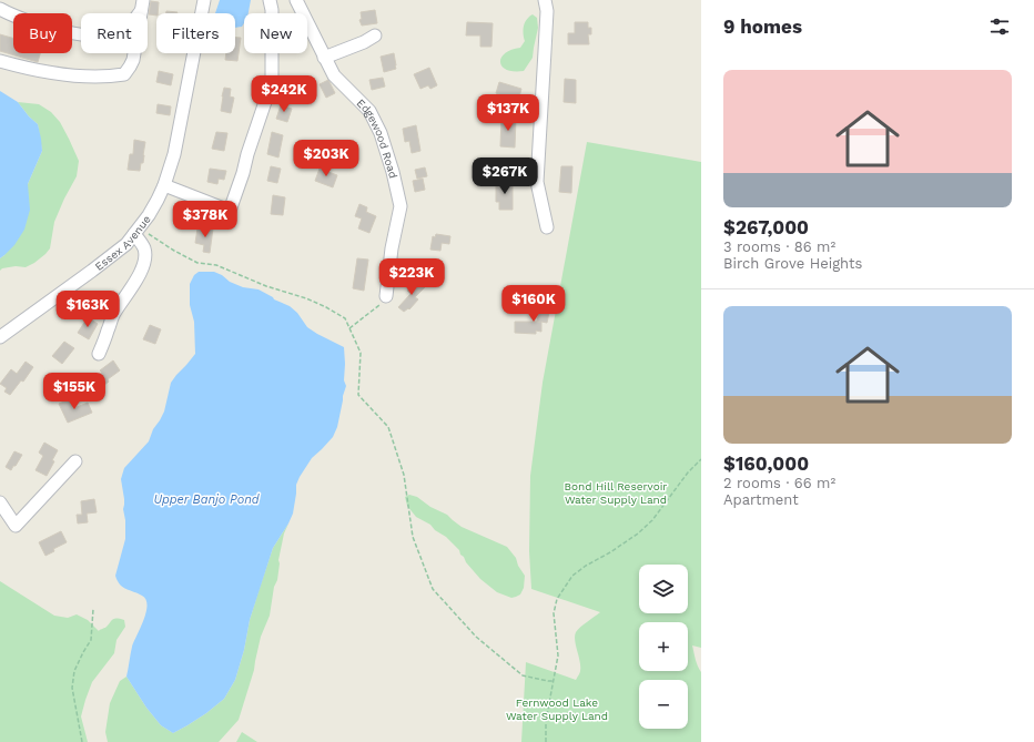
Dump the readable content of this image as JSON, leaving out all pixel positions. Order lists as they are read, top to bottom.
{
  "streets": {
    "street": ["Edgewood Road", "Essex Avenue"]
  },
  "water": ["Upper Banjo Pond"],
  "parks": ["Bond Hill Reservoir Water Supply Land", "Fernwood Lake Water Supply Land"],
  "page": {
    "heading": "9 homes",
    "chip": [
      "Buy",
      "Rent",
      "Filters",
      "New"
    ],
    "list": [
      {
        "name": "$267,000",
        "note": "3 rooms · 86 m² · Birch Grove Heights"
      },
      {
        "name": "$160,000",
        "note": "2 rooms · 66 m² · Apartment"
      }
    ],
    "price": [
      "$242K",
      "$137K",
      "$203K",
      "$267K",
      "$378K",
      "$223K",
      "$160K",
      "$163K",
      "$155K"
    ],
    "map_buttons": ["+", "−"]
  }
}
